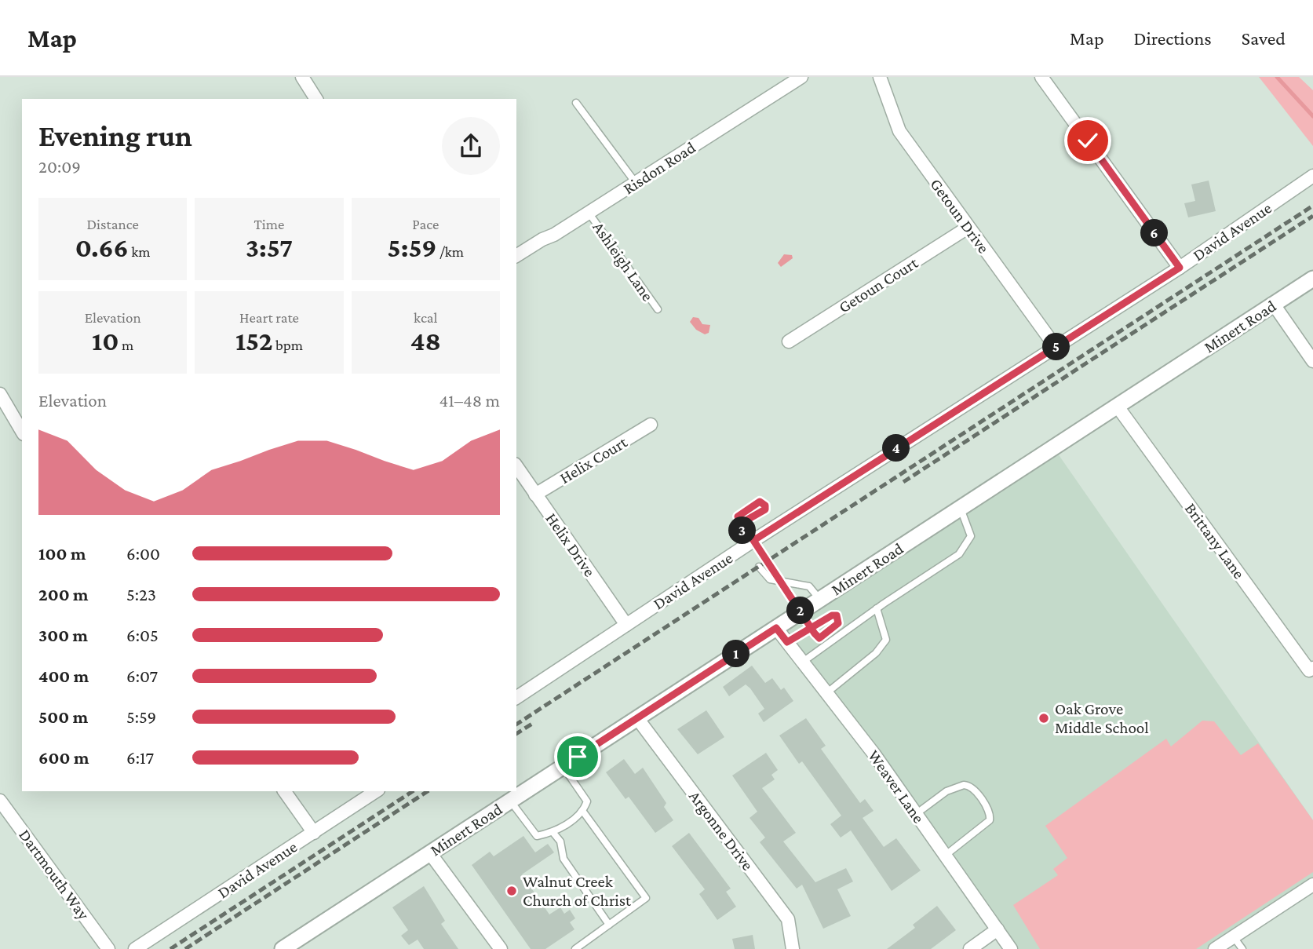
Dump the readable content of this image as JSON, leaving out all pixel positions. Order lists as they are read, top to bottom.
{
  "streets": {
    "street": [
      "Risdon Road",
      "Getoun Drive",
      "David Avenue",
      "Getoun Court",
      "Minert Road",
      "Helix Court",
      "Brittany Lane",
      "Helix Drive",
      "Weaver Lane",
      "Argonne Drive",
      "Dartmouth Way"
    ],
    "lane": ["Ashleigh Lane"]
  },
  "crossings": [
    ["Risdon Road", "Ashleigh Lane"],
    ["Getoun Drive", "David Avenue"],
    ["Getoun Drive", "Getoun Court"],
    ["David Avenue", "Helix Drive"],
    ["Minert Road", "Brittany Lane"],
    ["Minert Road", "Weaver Lane"],
    ["Minert Road", "Argonne Drive"],
    ["Helix Court", "Helix Drive"]
  ],
  "places": ["Oak Grove Middle School", "Walnut Creek Church of Christ"],
  "page": {
    "header": "Map",
    "nav": ["Map", "Directions", "Saved"],
    "heading": ["Evening run", "20:09"],
    "stats": [
      ["Distance", "0.66 km"],
      ["Time", "3:57"],
      ["Pace", "5:59 /km"],
      ["Elevation", "10 m"],
      ["Heart rate", "152 bpm"],
      ["kcal", "48"]
    ],
    "pins": [
      "6",
      "5",
      "4",
      "3",
      "2",
      "1"
    ],
    "chart": ["Elevation", "41–48 m"],
    "list": [
      {
        "name": "100 m",
        "note": "6:00"
      },
      {
        "name": "200 m",
        "note": "5:23"
      },
      {
        "name": "300 m",
        "note": "6:05"
      },
      {
        "name": "400 m",
        "note": "6:07"
      },
      {
        "name": "500 m",
        "note": "5:59"
      },
      {
        "name": "600 m",
        "note": "6:17"
      }
    ]
  }
}
